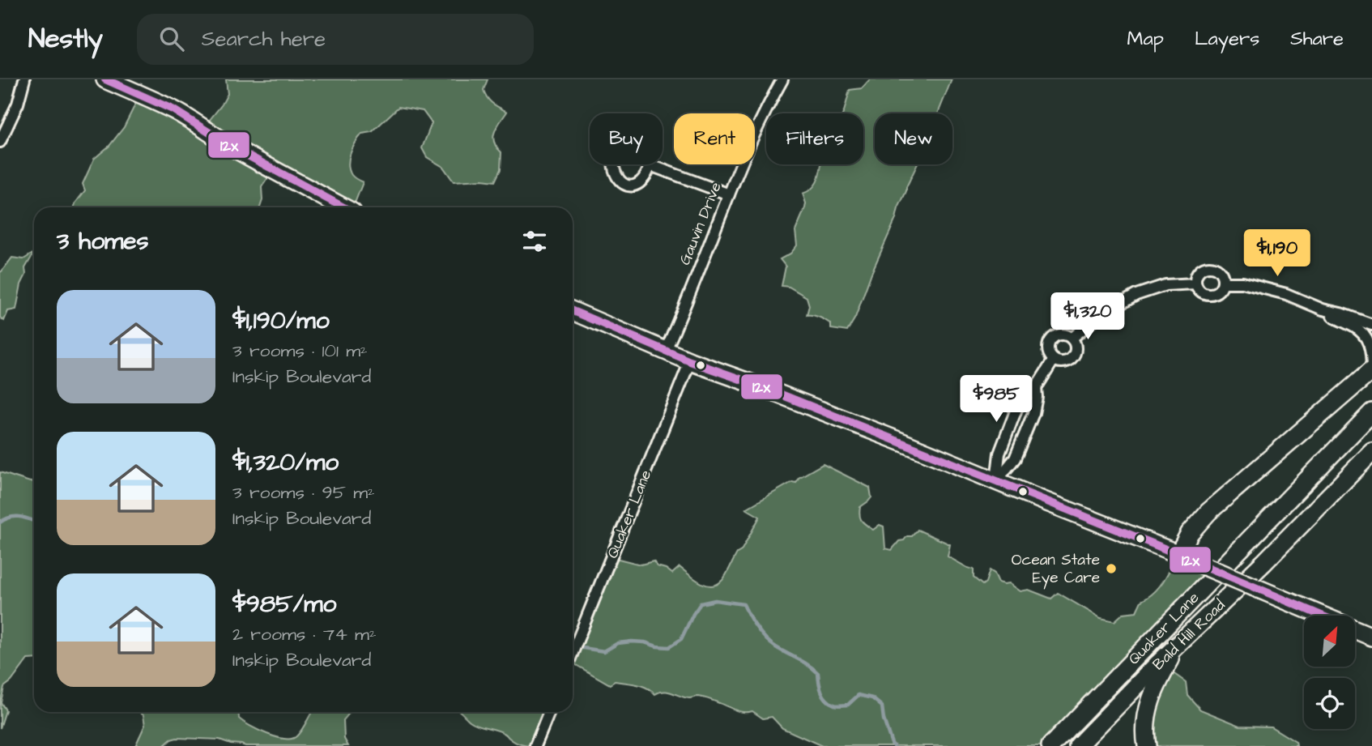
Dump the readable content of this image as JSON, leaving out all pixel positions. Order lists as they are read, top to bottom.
{
  "streets": {
    "main road": ["Quaker Lane", "Bald Hill Road"],
    "street": ["Gauvin Drive"]
  },
  "places": ["Ocean State Eye Care"],
  "lines": ["transit line 12x"],
  "north": "top right",
  "page": {
    "header": "Nestly",
    "search": "Search here",
    "nav": ["Map", "Layers", "Share"],
    "chip": [
      "Buy",
      "Rent",
      "Filters",
      "New"
    ],
    "heading": "3 homes",
    "price": ["$1,190", "$1,320", "$985"],
    "list": [
      {
        "name": "$1,190/mo",
        "note": "3 rooms · 101 m² · Inskip Boulevard"
      },
      {
        "name": "$1,320/mo",
        "note": "3 rooms · 95 m² · Inskip Boulevard"
      },
      {
        "name": "$985/mo",
        "note": "2 rooms · 74 m² · Inskip Boulevard"
      }
    ]
  }
}
